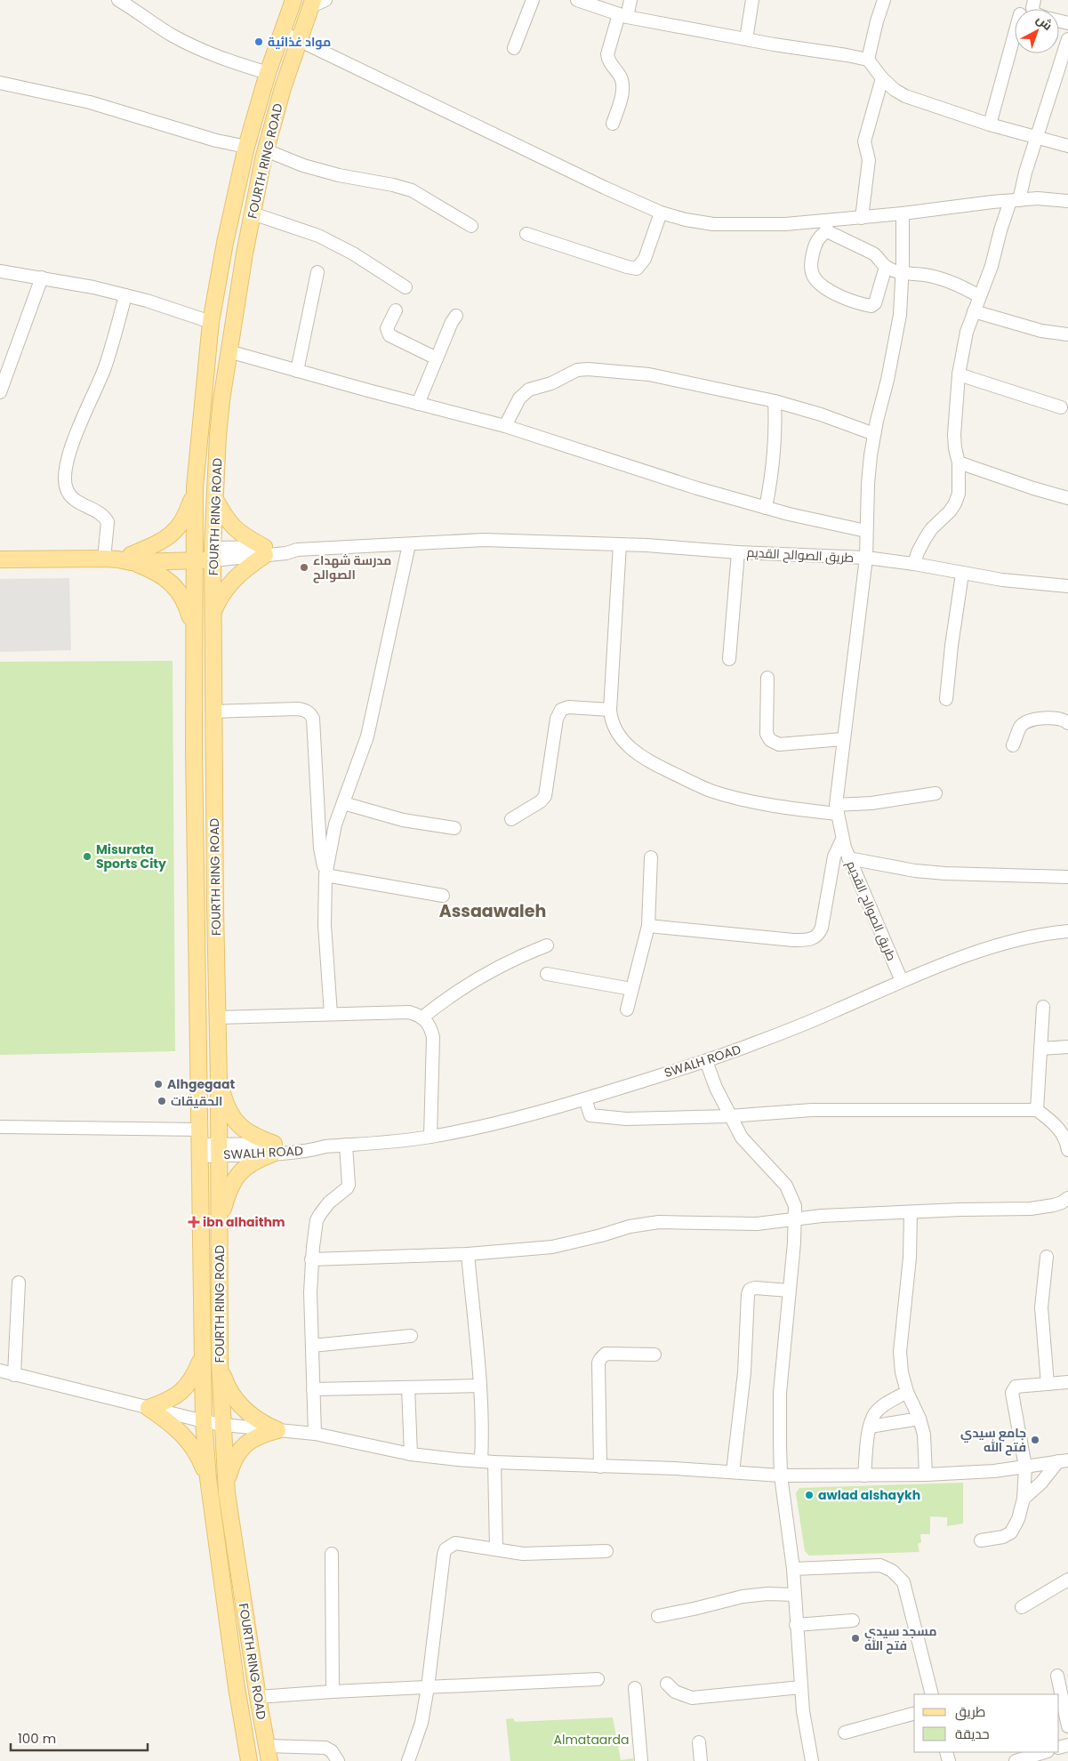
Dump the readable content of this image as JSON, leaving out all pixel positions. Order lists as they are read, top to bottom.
{
  "streets": {
    "main road": ["FOURTH RING ROAD", "طريق الصوالح القديم"],
    "street": ["SWALH ROAD"]
  },
  "crossings": [
    ["FOURTH RING ROAD", "طريق الصوالح القديم"],
    ["FOURTH RING ROAD", "SWALH ROAD"],
    ["طريق الصوالح القديم", "SWALH ROAD"]
  ],
  "districts": ["Assaawaleh"],
  "parks": ["Almataarda"],
  "places": {
    "other": [
      "مواد غذائية",
      "مدرسة شهداء الصوالح",
      "Misurata Sports City",
      "Alhgegaat",
      "الحقيقات",
      "جامع سيدي فتح الله",
      "awlad alshaykh",
      "مسجد سيدي فتح الله"
    ],
    "health": ["ibn alhaithm"]
  },
  "legend": ["طريق", "حديقة"],
  "scale_bar": "100 m",
  "north": "top right"
}
